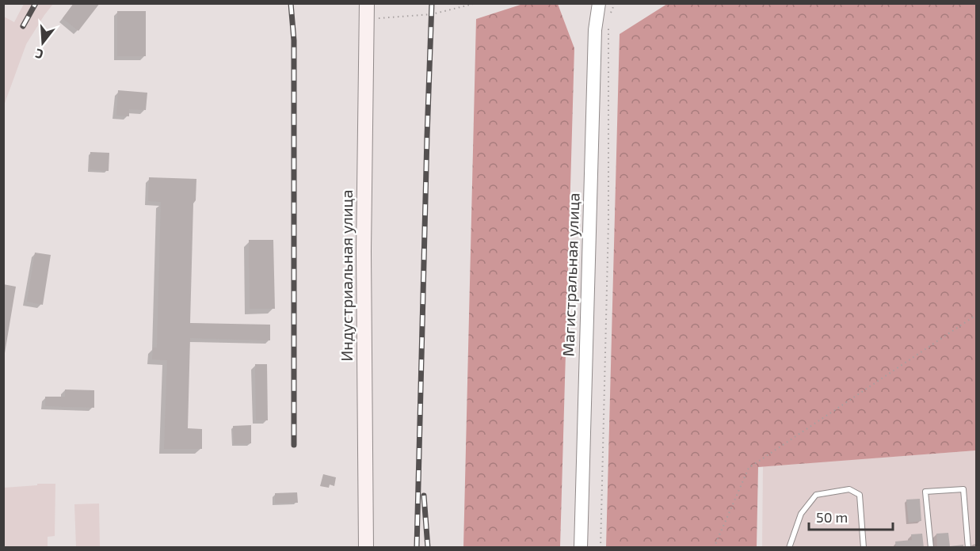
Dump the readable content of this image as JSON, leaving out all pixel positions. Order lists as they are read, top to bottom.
{
  "streets": {
    "main road": ["Индустриальная улица"],
    "street": ["Магистральная улица"]
  },
  "scale_bar": "50 m",
  "north": "bottom"
}
